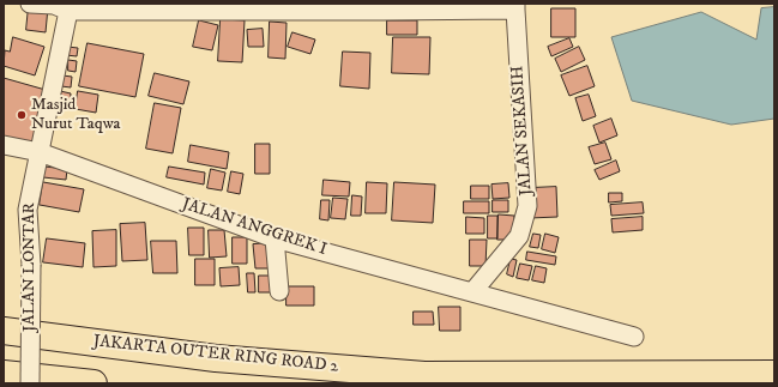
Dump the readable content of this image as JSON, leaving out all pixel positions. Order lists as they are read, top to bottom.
{
  "streets": {
    "highway": ["JAKARTA OUTER RING ROAD 2"],
    "street": ["JALAN SEKASIH", "JALAN ANGGREK I", "JALAN LONTAR"]
  },
  "crossings": [
    ["JALAN SEKASIH", "JALAN ANGGREK I"],
    ["JALAN ANGGREK I", "JALAN LONTAR"]
  ],
  "places": ["Masjid Nurut Taqwa"]
}
